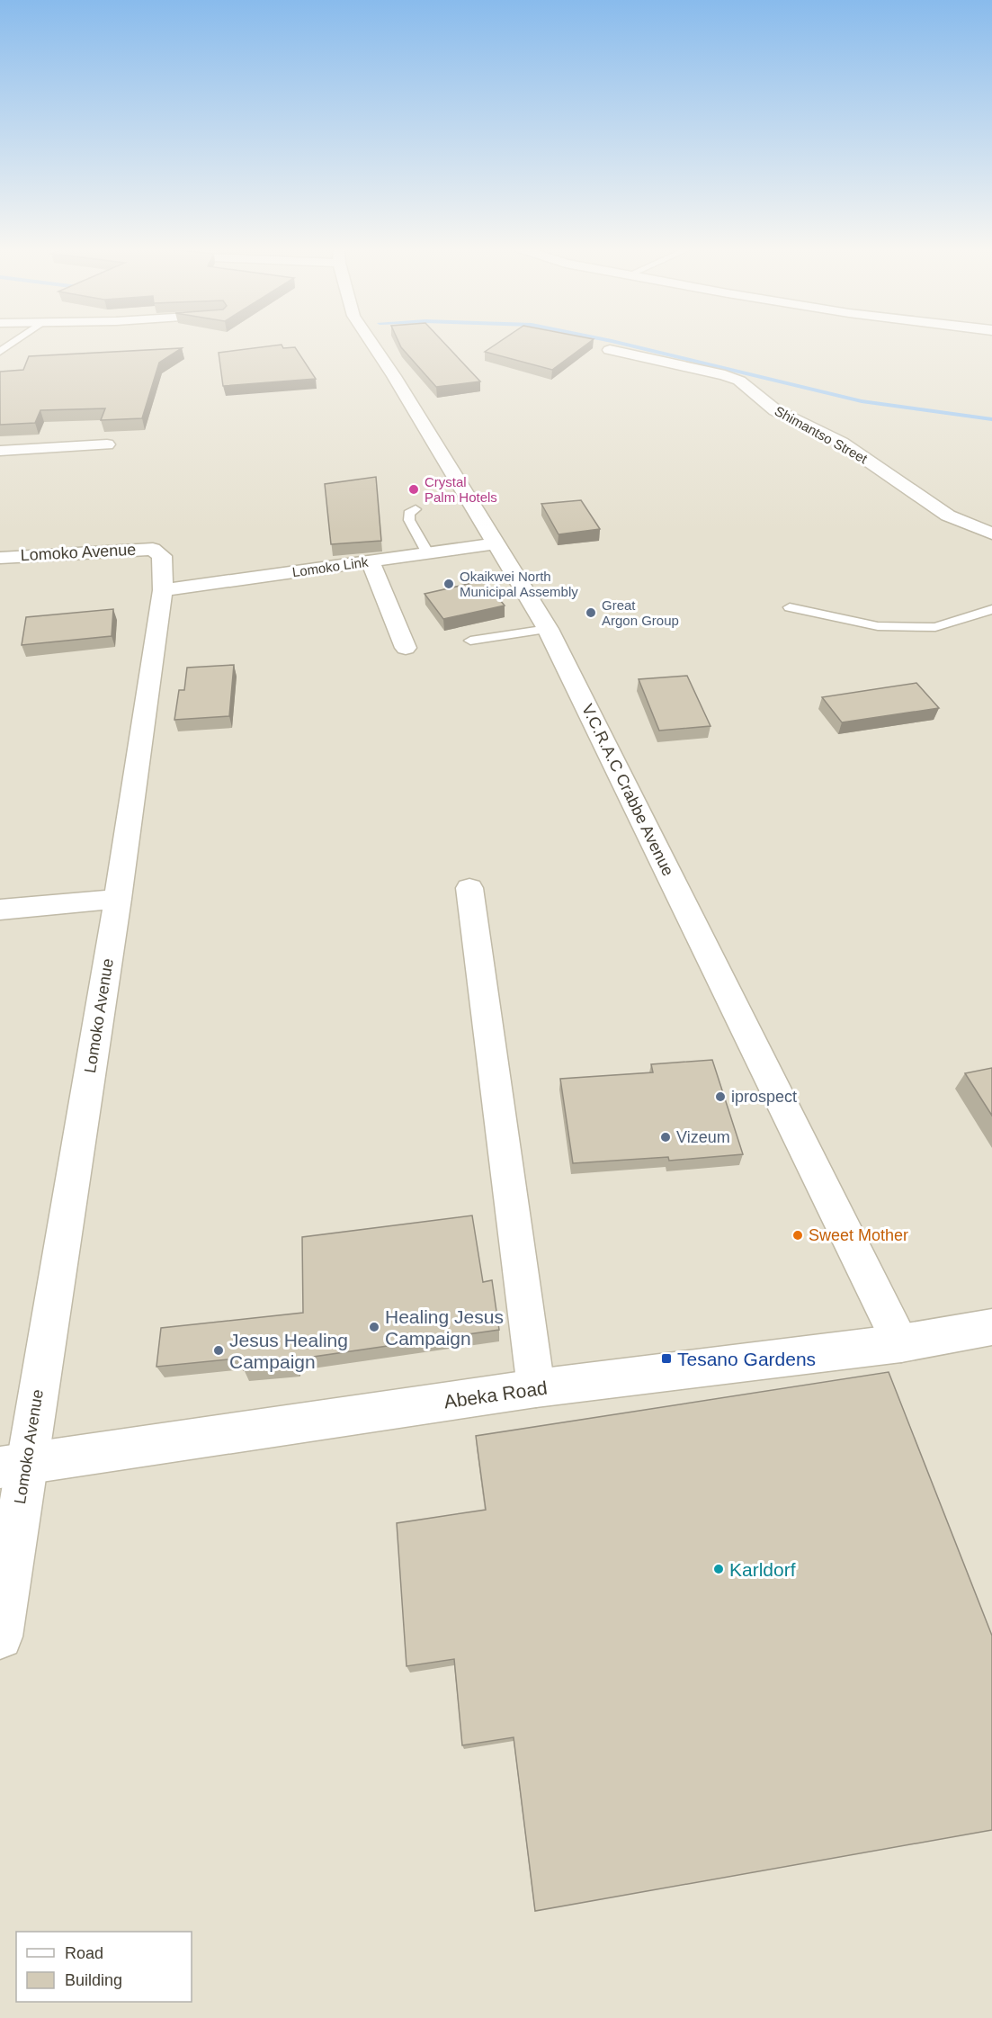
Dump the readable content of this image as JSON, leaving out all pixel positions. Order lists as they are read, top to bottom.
{
  "streets": {
    "street": [
      "Shimantso Street",
      "Lomoko Avenue",
      "Lomoko Link",
      "V.C.R.A.C Crabbe Avenue",
      "Abeka Road"
    ]
  },
  "crossings": [
    ["Lomoko Avenue", "Lomoko Link"],
    ["Lomoko Avenue", "Abeka Road"],
    ["Lomoko Link", "V.C.R.A.C Crabbe Avenue"],
    ["V.C.R.A.C Crabbe Avenue", "Abeka Road"]
  ],
  "places": {
    "other": [
      "Crystal Palm Hotels",
      "Okaikwei North Municipal Assembly",
      "Great Argon Group",
      "iprospect",
      "Vizeum",
      "Sweet Mother",
      "Healing Jesus Campaign",
      "Jesus Healing Campaign",
      "Karldorf"
    ],
    "transit": ["Tesano Gardens"]
  },
  "legend": ["Road", "Building"]
}
